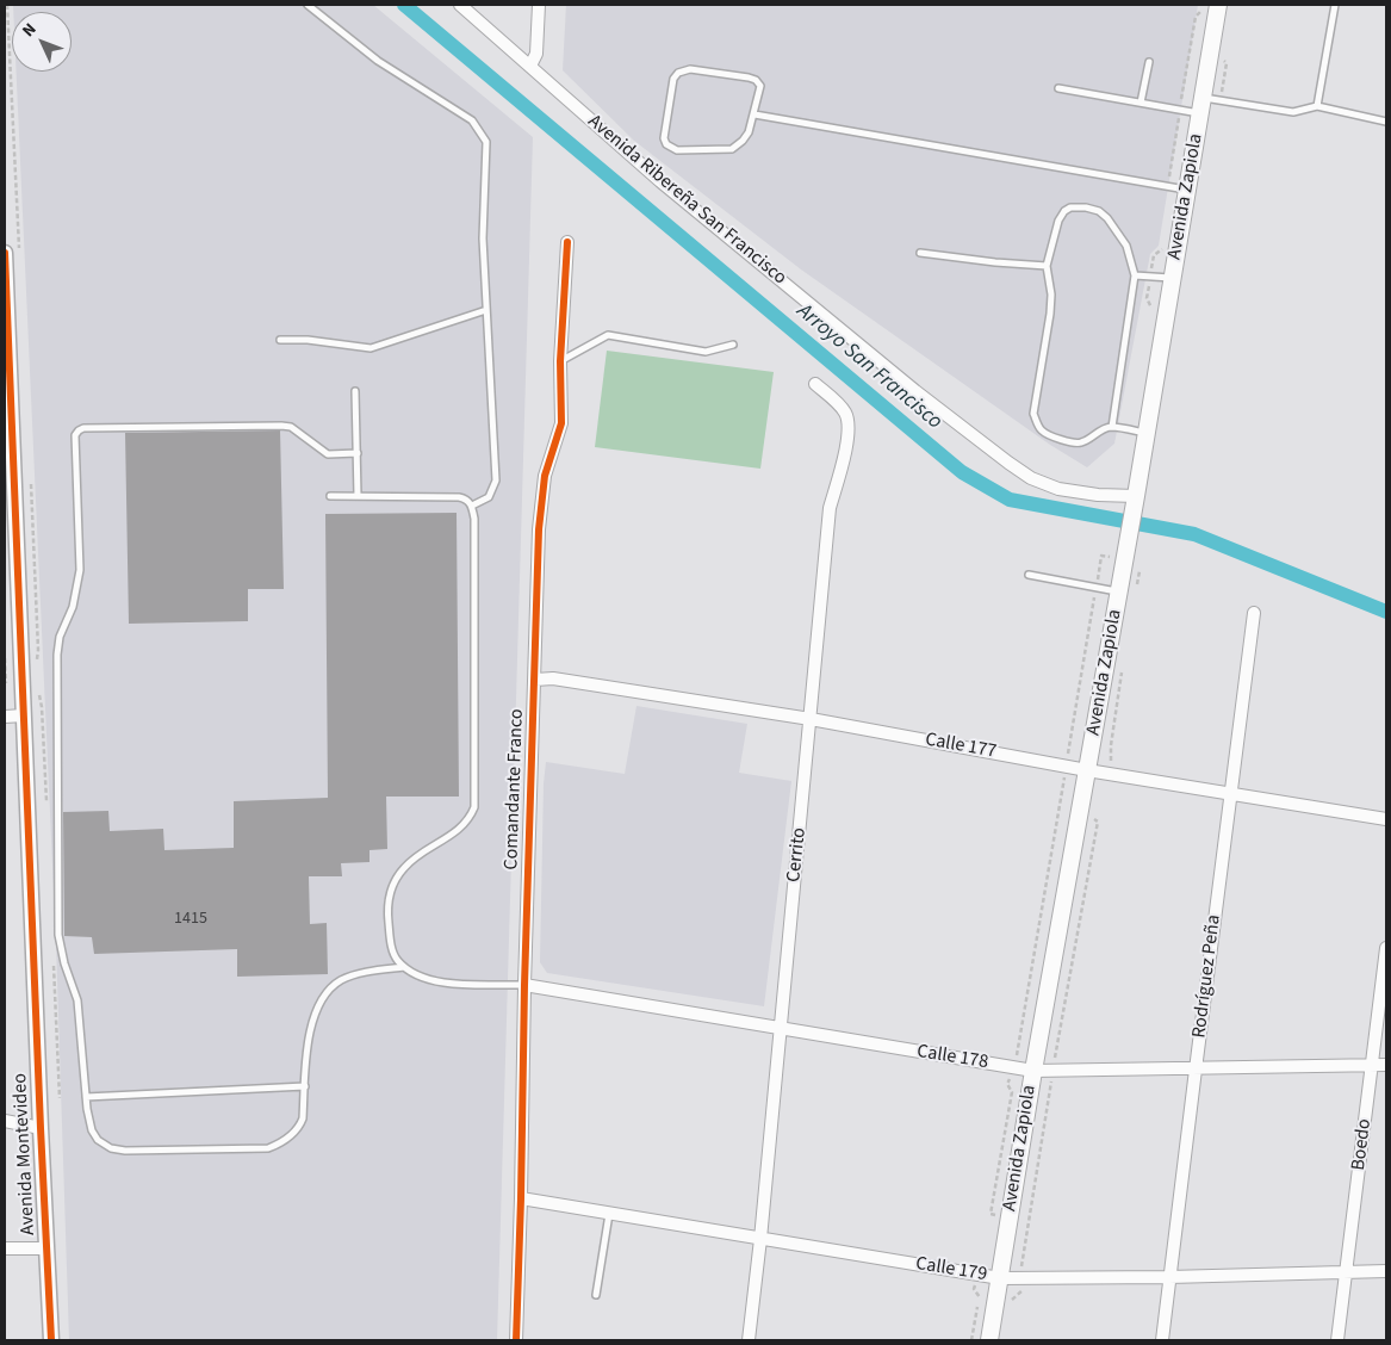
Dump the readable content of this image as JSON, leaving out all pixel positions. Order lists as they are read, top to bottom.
{
  "streets": {
    "main road": ["Avenida Zapiola"],
    "street": [
      "Avenida Ribereña San Francisco",
      "Calle 177",
      "Comandante Franco",
      "Cerrito",
      "Rodríguez Peña",
      "Calle 178",
      "Boedo",
      "Avenida Montevideo",
      "Calle 179"
    ]
  },
  "crossings": [
    ["Avenida Zapiola", "Avenida Ribereña San Francisco"],
    ["Avenida Zapiola", "Calle 177"],
    ["Avenida Zapiola", "Calle 178"],
    ["Avenida Zapiola", "Calle 179"],
    ["Calle 177", "Comandante Franco"],
    ["Calle 177", "Cerrito"],
    ["Calle 177", "Rodríguez Peña"],
    ["Comandante Franco", "Calle 178"],
    ["Comandante Franco", "Calle 179"],
    ["Cerrito", "Calle 178"],
    ["Cerrito", "Calle 179"],
    ["Rodríguez Peña", "Calle 178"],
    ["Rodríguez Peña", "Calle 179"],
    ["Calle 178", "Boedo"],
    ["Boedo", "Calle 179"]
  ],
  "water": ["Arroyo San Francisco"],
  "house_numbers": ["1415"],
  "north": "top left"
}
